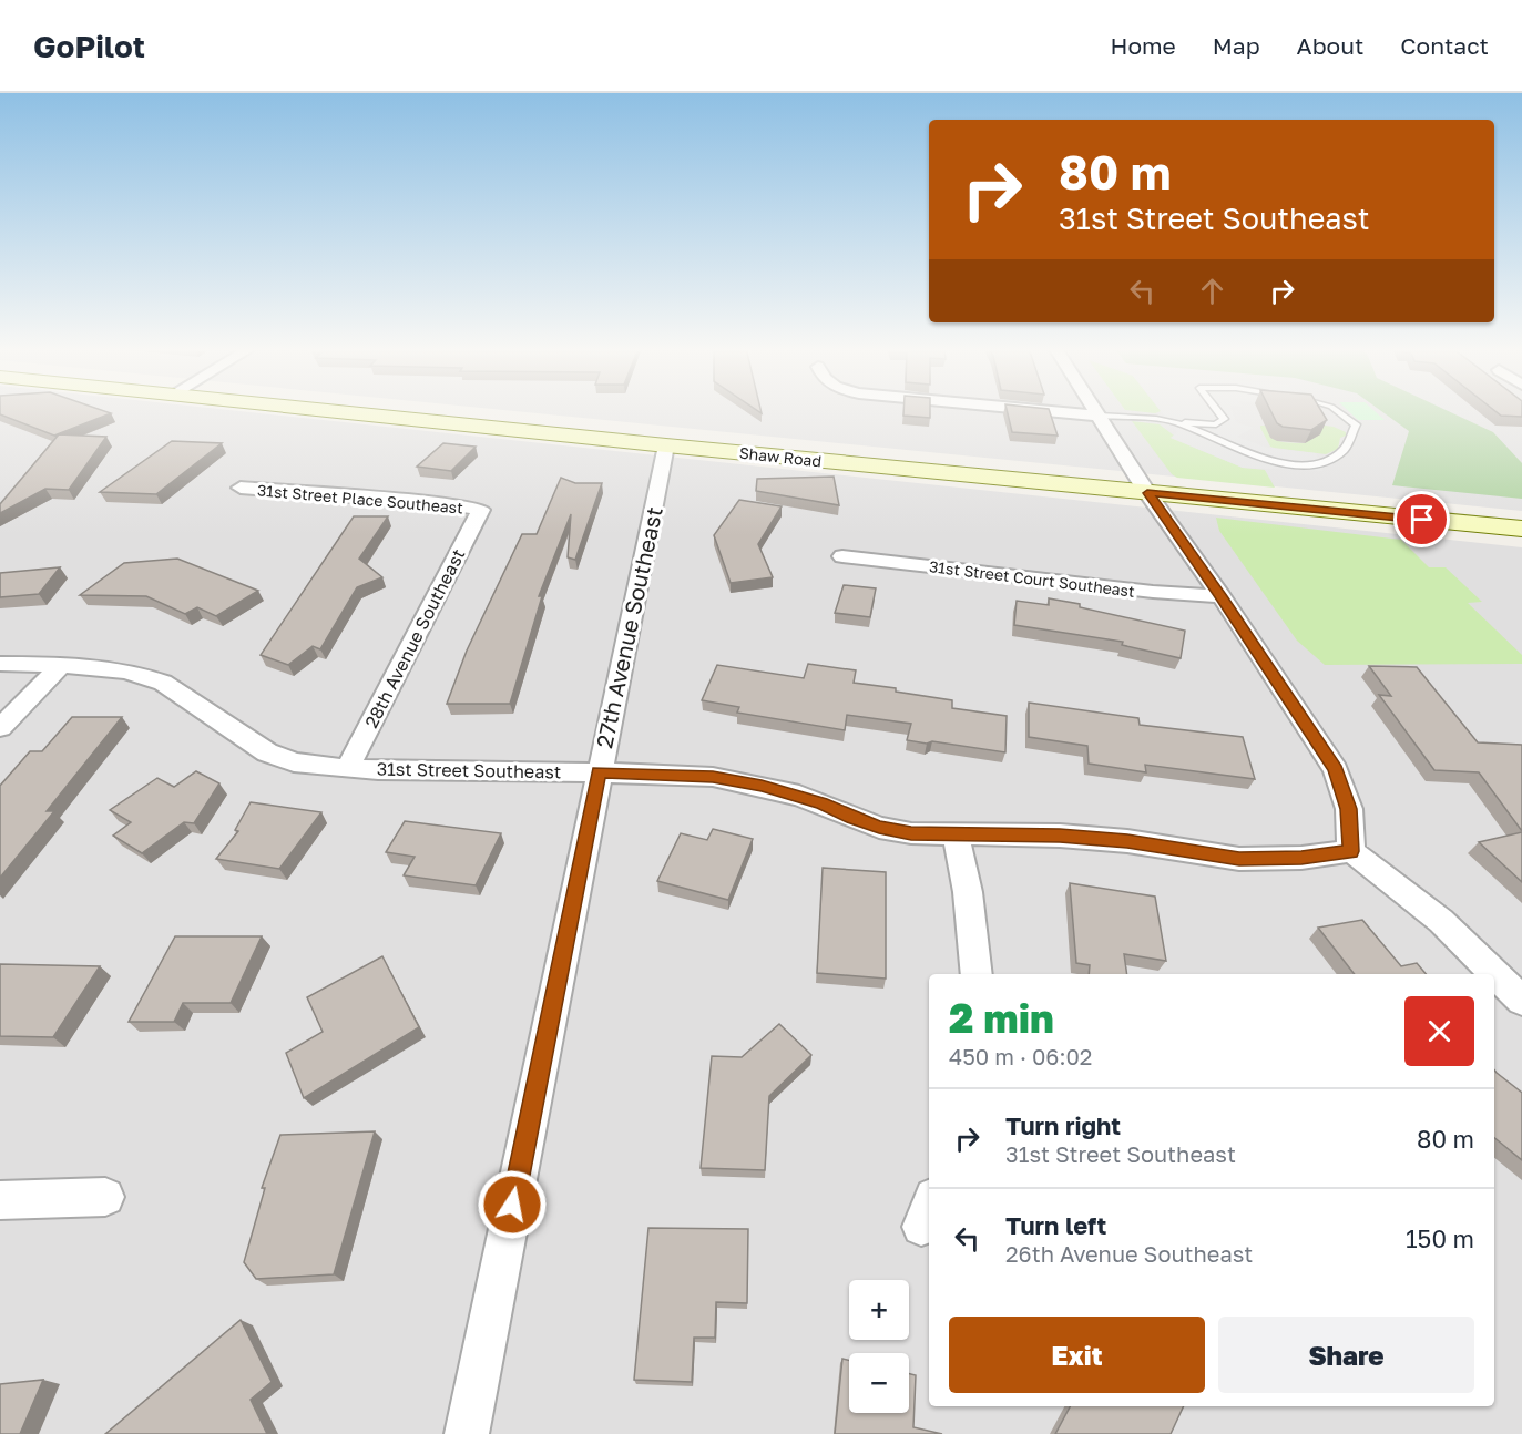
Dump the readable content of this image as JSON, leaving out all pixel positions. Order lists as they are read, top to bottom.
{
  "streets": {
    "main road": ["Shaw Road"],
    "street": [
      "31st Street Place Southeast",
      "31st Street Court Southeast",
      "27th Avenue Southeast",
      "28th Avenue Southeast",
      "31st Street Southeast"
    ]
  },
  "crossings": [
    ["Shaw Road", "27th Avenue Southeast"],
    ["31st Street Place Southeast", "28th Avenue Southeast"],
    ["27th Avenue Southeast", "31st Street Southeast"],
    ["28th Avenue Southeast", "31st Street Southeast"]
  ],
  "page": {
    "header": "GoPilot",
    "nav": [
      "Home",
      "Map",
      "About",
      "Contact"
    ],
    "turn": ["80 m", "31st Street Southeast"],
    "heading": ["2 min", "450 m · 06:02"],
    "list": [
      {
        "name": "Turn right",
        "note": "31st Street Southeast",
        "value": "80 m"
      },
      {
        "name": "Turn left",
        "note": "26th Avenue Southeast",
        "value": "150 m"
      }
    ],
    "map_buttons": ["+", "−"],
    "buttons": ["Exit", "Share"]
  }
}
